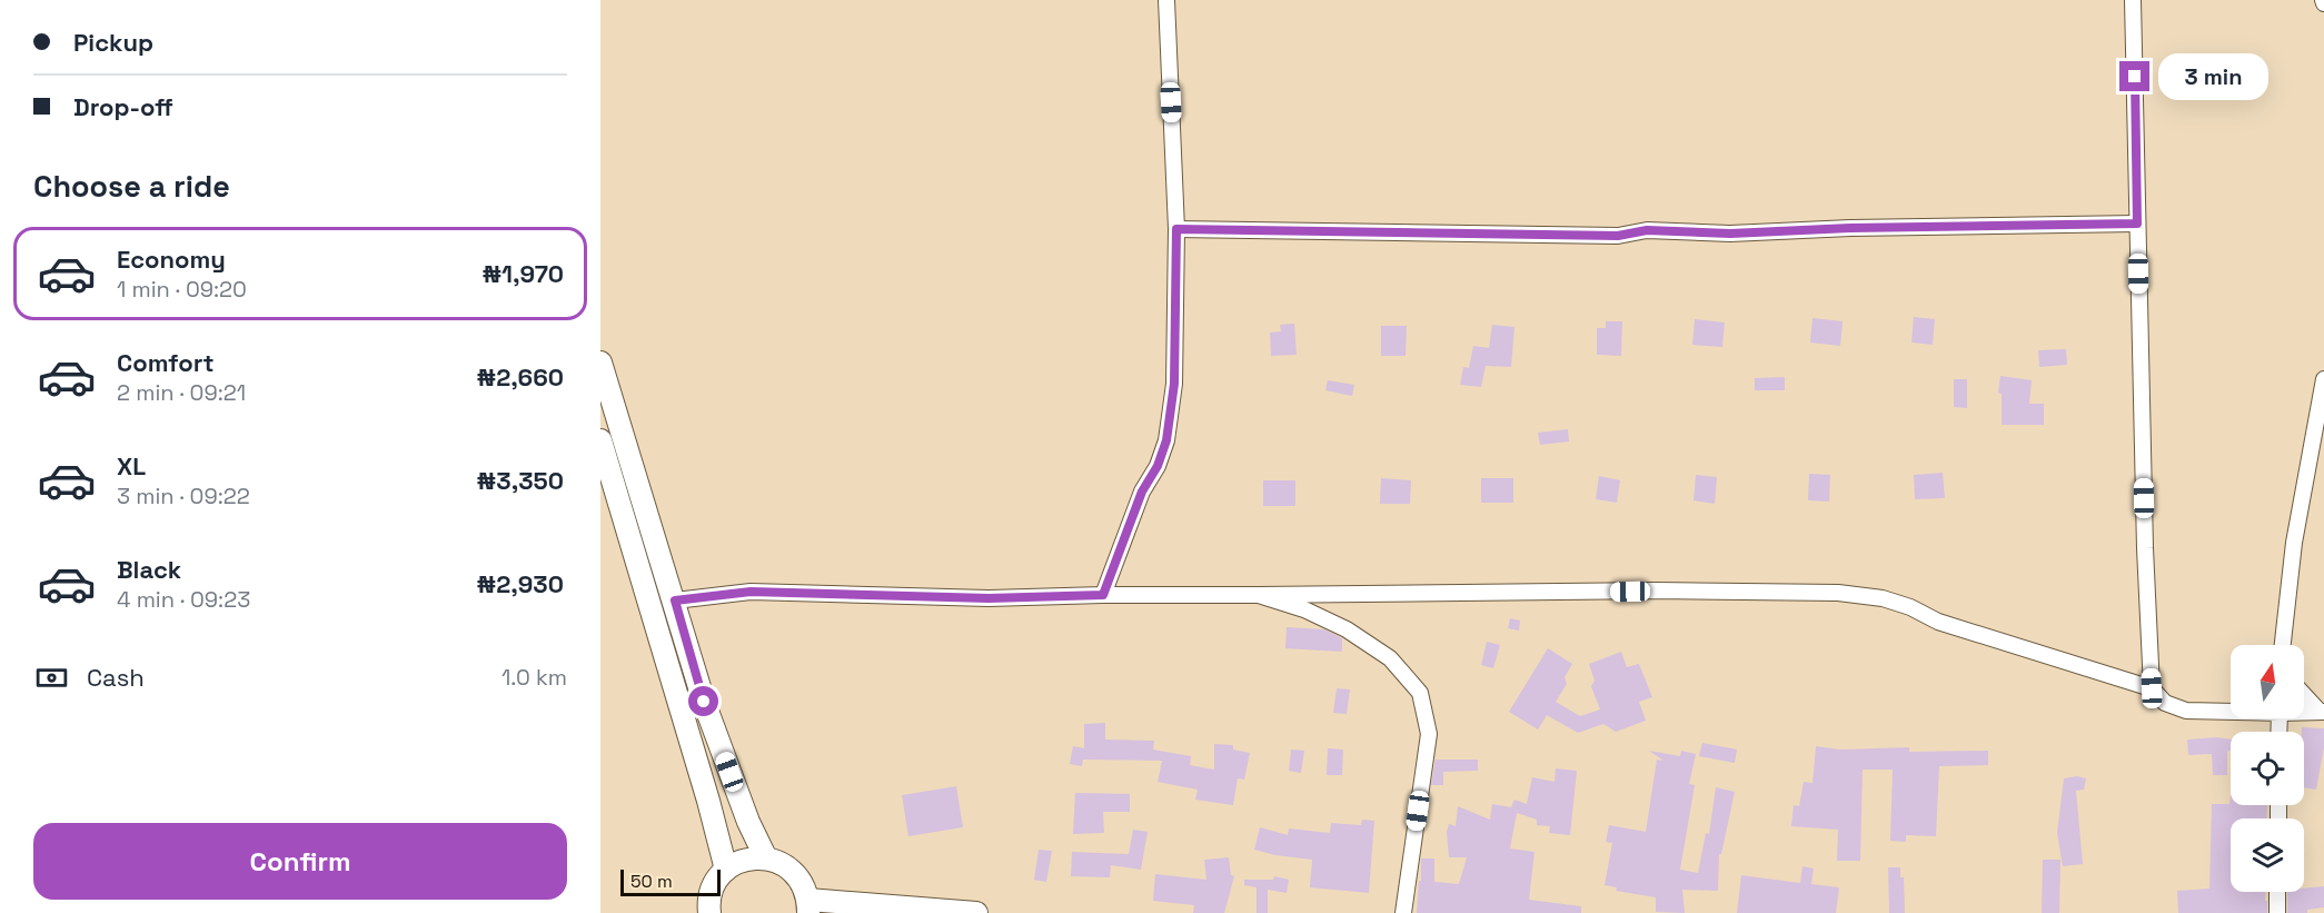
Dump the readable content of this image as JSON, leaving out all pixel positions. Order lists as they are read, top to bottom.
{
  "scale_bar": "50 m",
  "north": "top",
  "page": {
    "banner": ["Pickup", "Drop-off"],
    "bubble": "3 min",
    "heading": "Choose a ride",
    "list": [
      {
        "name": "Economy",
        "note": "1 min · 09:20",
        "value": "₦1,970"
      },
      {
        "name": "Comfort",
        "note": "2 min · 09:21",
        "value": "₦2,660"
      },
      {
        "name": "XL",
        "note": "3 min · 09:22",
        "value": "₦3,350"
      },
      {
        "name": "Black",
        "note": "4 min · 09:23",
        "value": "₦2,930"
      }
    ],
    "pay": ["Cash", "1.0 km"],
    "buttons": "Confirm",
    "scale": "50 m"
  }
}
